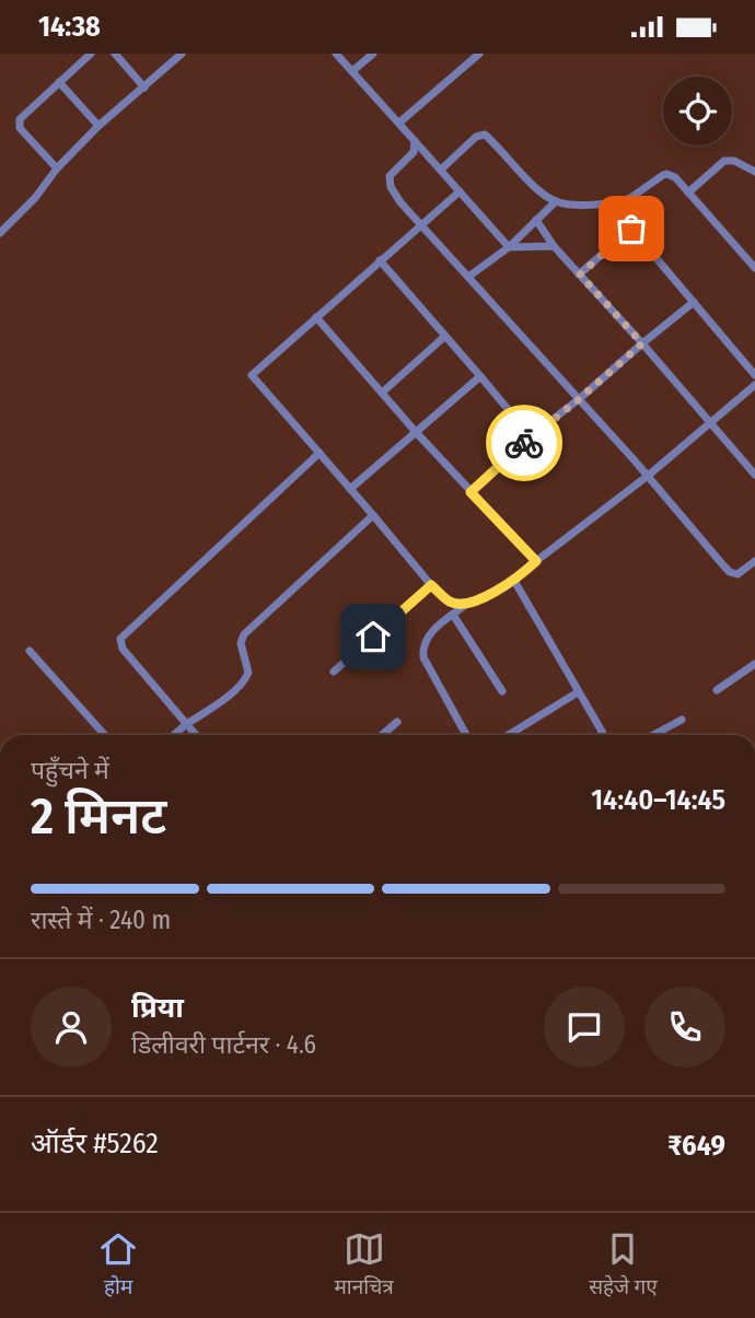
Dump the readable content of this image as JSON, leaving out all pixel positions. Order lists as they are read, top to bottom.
{
  "page": {
    "status": "14:38",
    "heading": ["2 मिनट", "पहुँचने में", "14:40–14:45"],
    "panel": [
      "प्रिया",
      "डिलीवरी पार्टनर · 4.6",
      "ऑर्डर #5262",
      "₹649"
    ],
    "bar": "रास्ते में · 240 m",
    "tabs": ["होम", "मानचित्र", "सहेजे गए"]
  }
}
